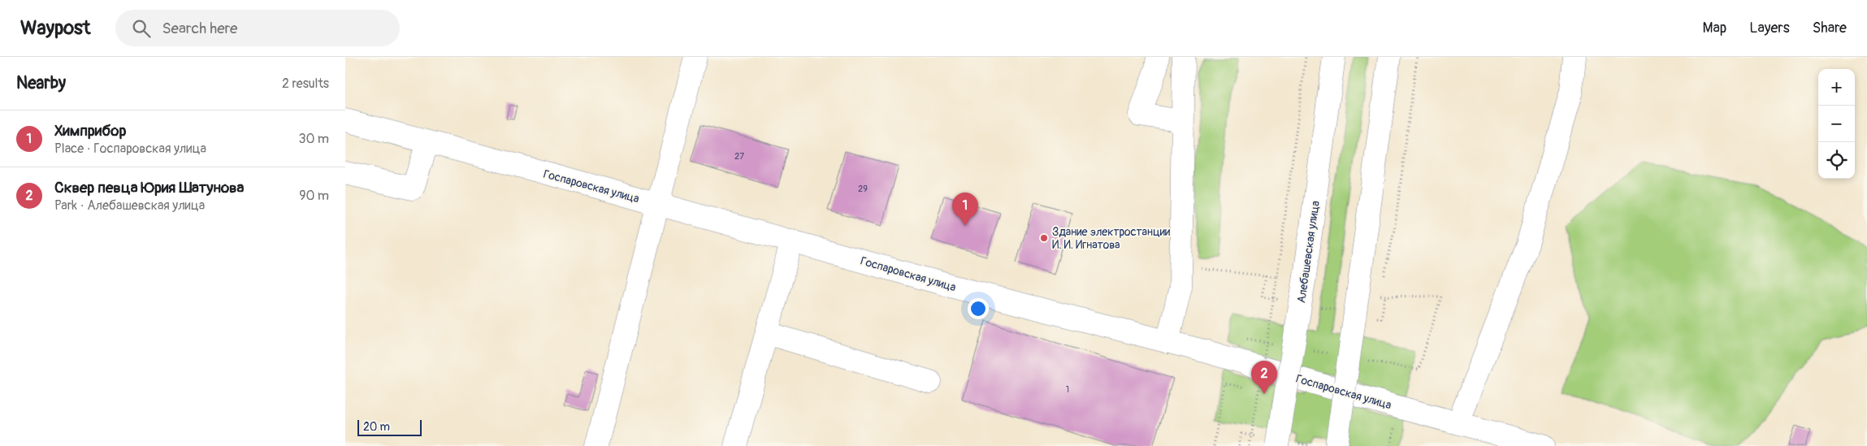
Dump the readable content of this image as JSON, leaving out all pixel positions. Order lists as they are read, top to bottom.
{
  "streets": {
    "street": ["Госпаровская улица", "Алебашевская улица"]
  },
  "places": ["Здание электростанции И. И. Игнатова"],
  "house_numbers": ["27", "29", "1"],
  "scale_bar": "20 m",
  "page": {
    "header": "Waypost",
    "search": "Search here",
    "nav": ["Map", "Layers", "Share"],
    "heading": ["Nearby", "2 results"],
    "map_buttons": ["+", "−"],
    "list": [
      {
        "mark": "1",
        "name": "Химприбор",
        "note": "Place · Госпаровская улица",
        "value": "30 m"
      },
      {
        "mark": "2",
        "name": "Сквер певца Юрия Шатунова",
        "note": "Park · Алебашевская улица",
        "value": "90 m"
      }
    ],
    "pins": ["1", "2"],
    "scale": "20 m"
  }
}
